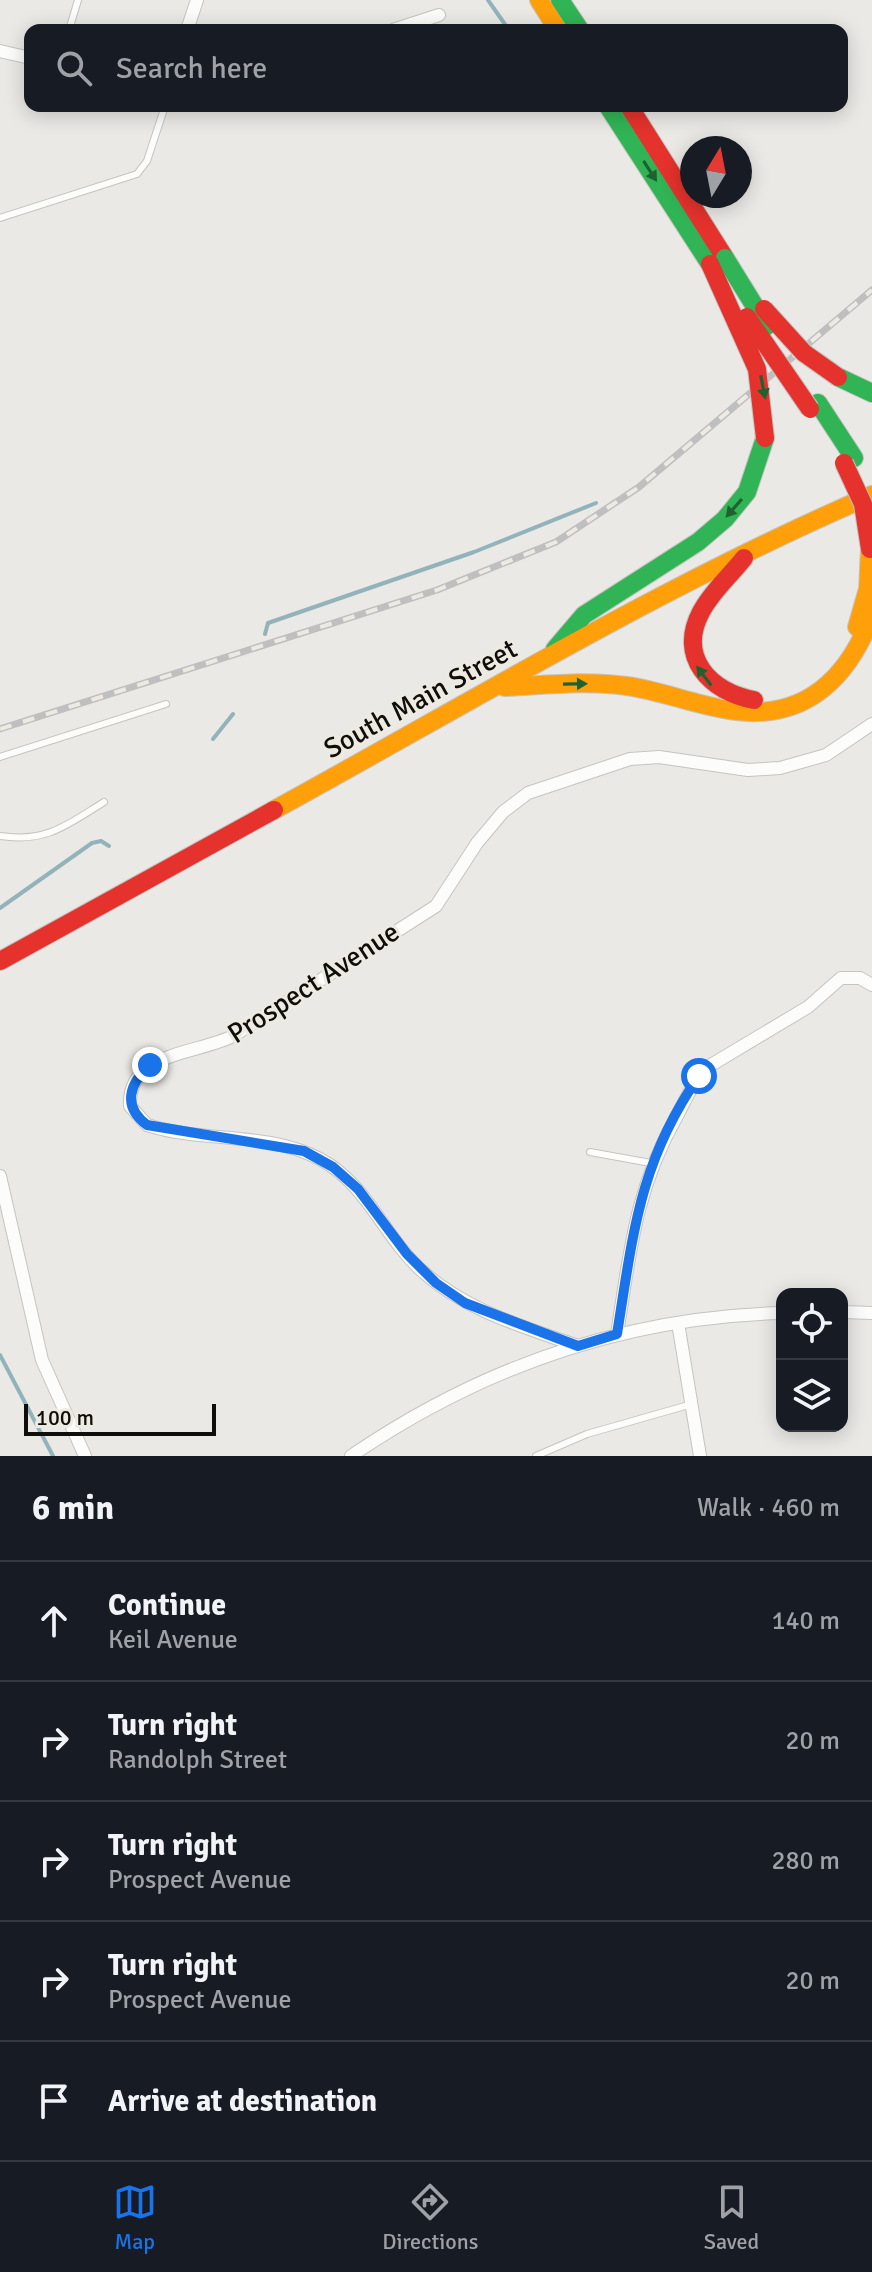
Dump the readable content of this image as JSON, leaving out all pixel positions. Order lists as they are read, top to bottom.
{
  "streets": {
    "main road": ["South Main Street"],
    "street": ["Prospect Avenue"]
  },
  "scale_bar": "100 m",
  "north": "top",
  "page": {
    "search": "Search here",
    "scale": "100 m",
    "heading": ["6 min", "Walk · 460 m"],
    "list": [
      ["Continue", "Keil Avenue", "140 m"],
      ["Turn right", "Randolph Street", "20 m"],
      ["Turn right", "Prospect Avenue", "280 m"],
      ["Turn right", "Prospect Avenue", "20 m"],
      "Arrive at destination"
    ],
    "nav": ["Map", "Directions", "Saved"]
  }
}
